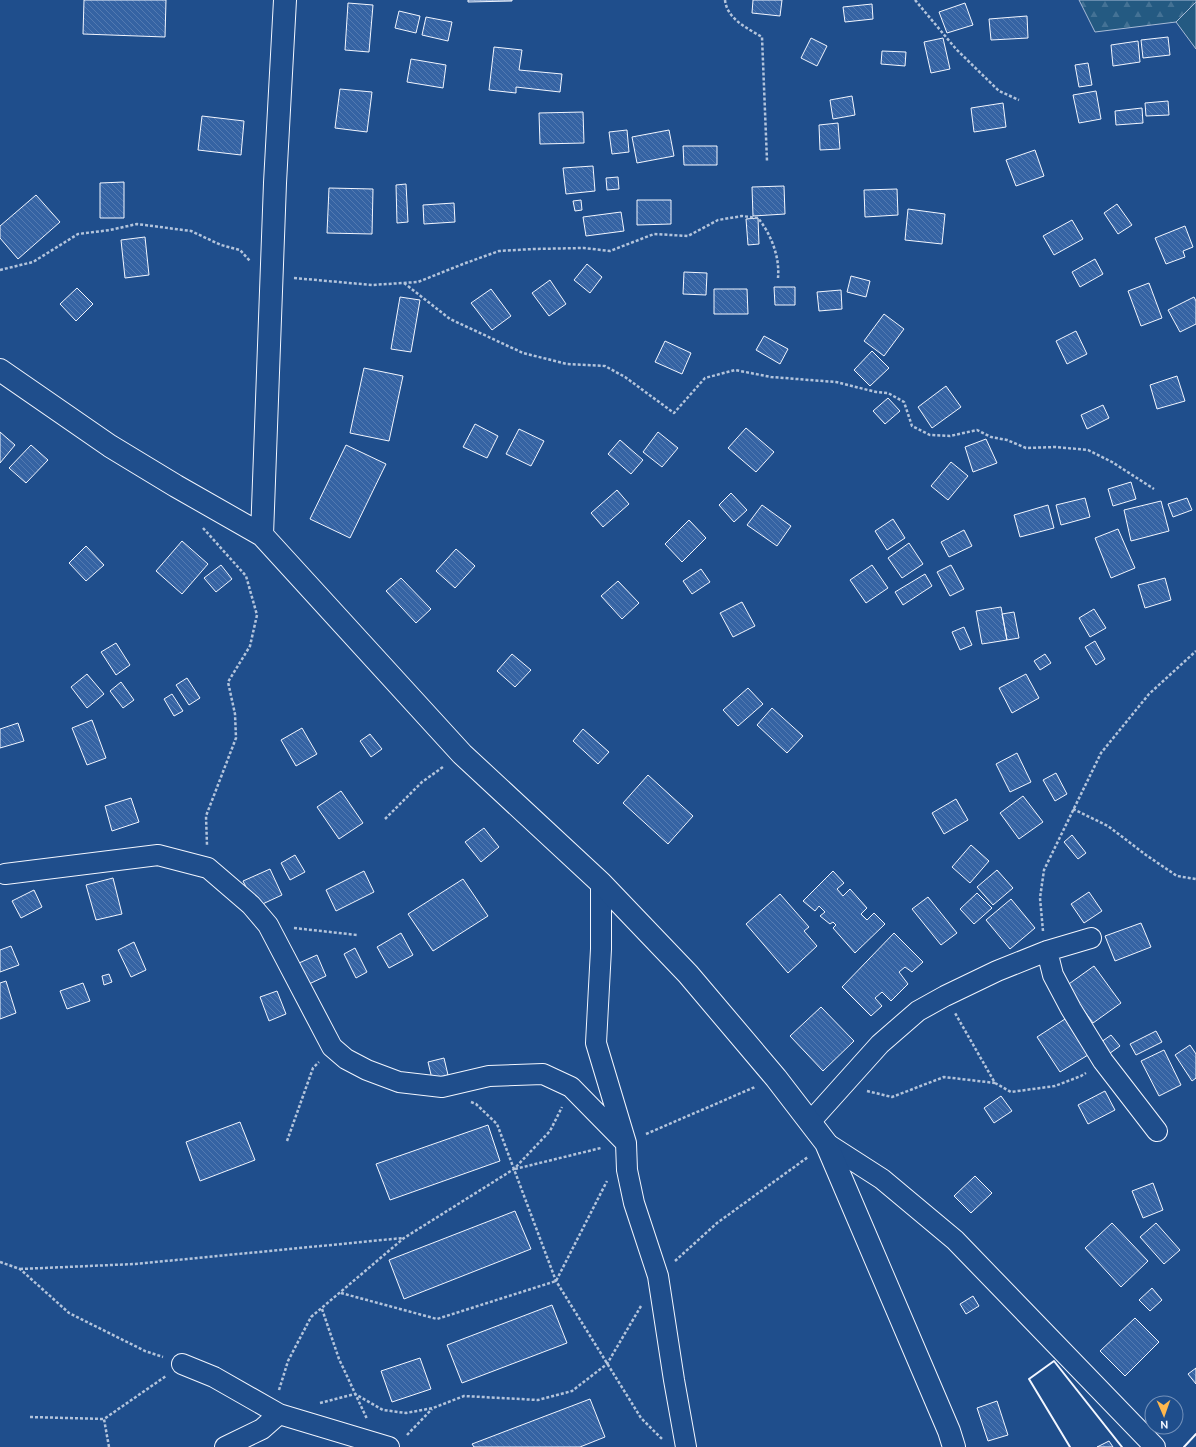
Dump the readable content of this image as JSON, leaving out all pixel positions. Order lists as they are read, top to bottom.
{
  "north": "bottom"
}
